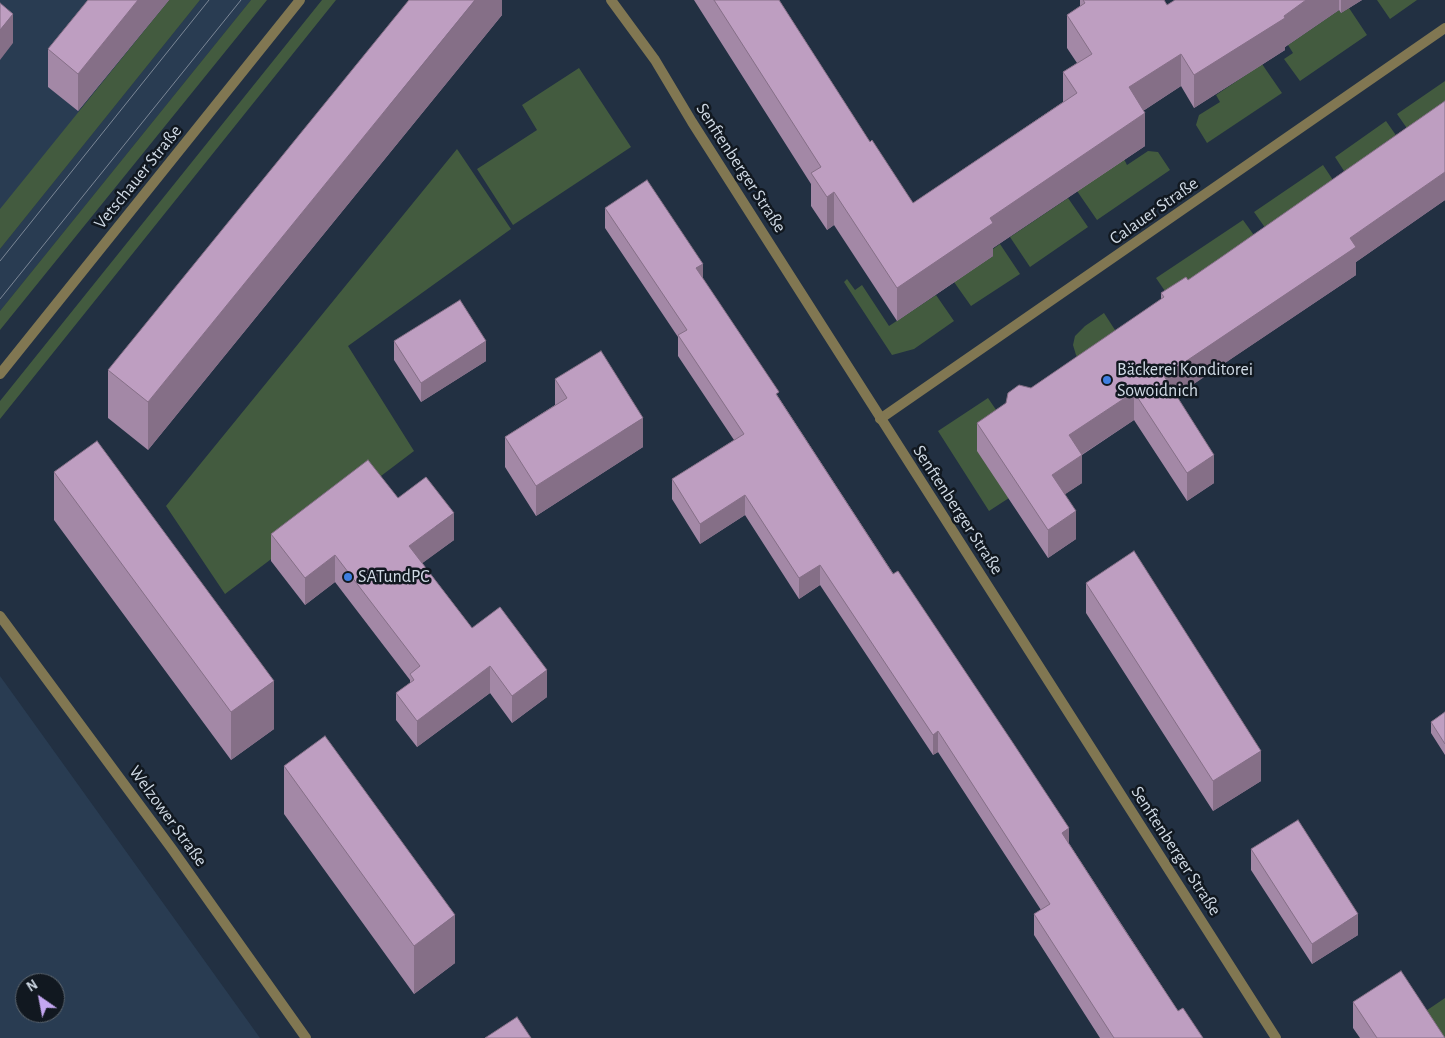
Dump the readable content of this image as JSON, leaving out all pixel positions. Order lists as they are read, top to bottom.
{
  "streets": {
    "street": [
      "Senftenberger Straße",
      "Vetschauer Straße",
      "Calauer Straße",
      "Welzower Straße"
    ]
  },
  "crossings": [
    ["Senftenberger Straße", "Calauer Straße"]
  ],
  "places": ["Bäckerei Konditorei Sowoidnich", "SATundPC"],
  "north": "top left"
}
